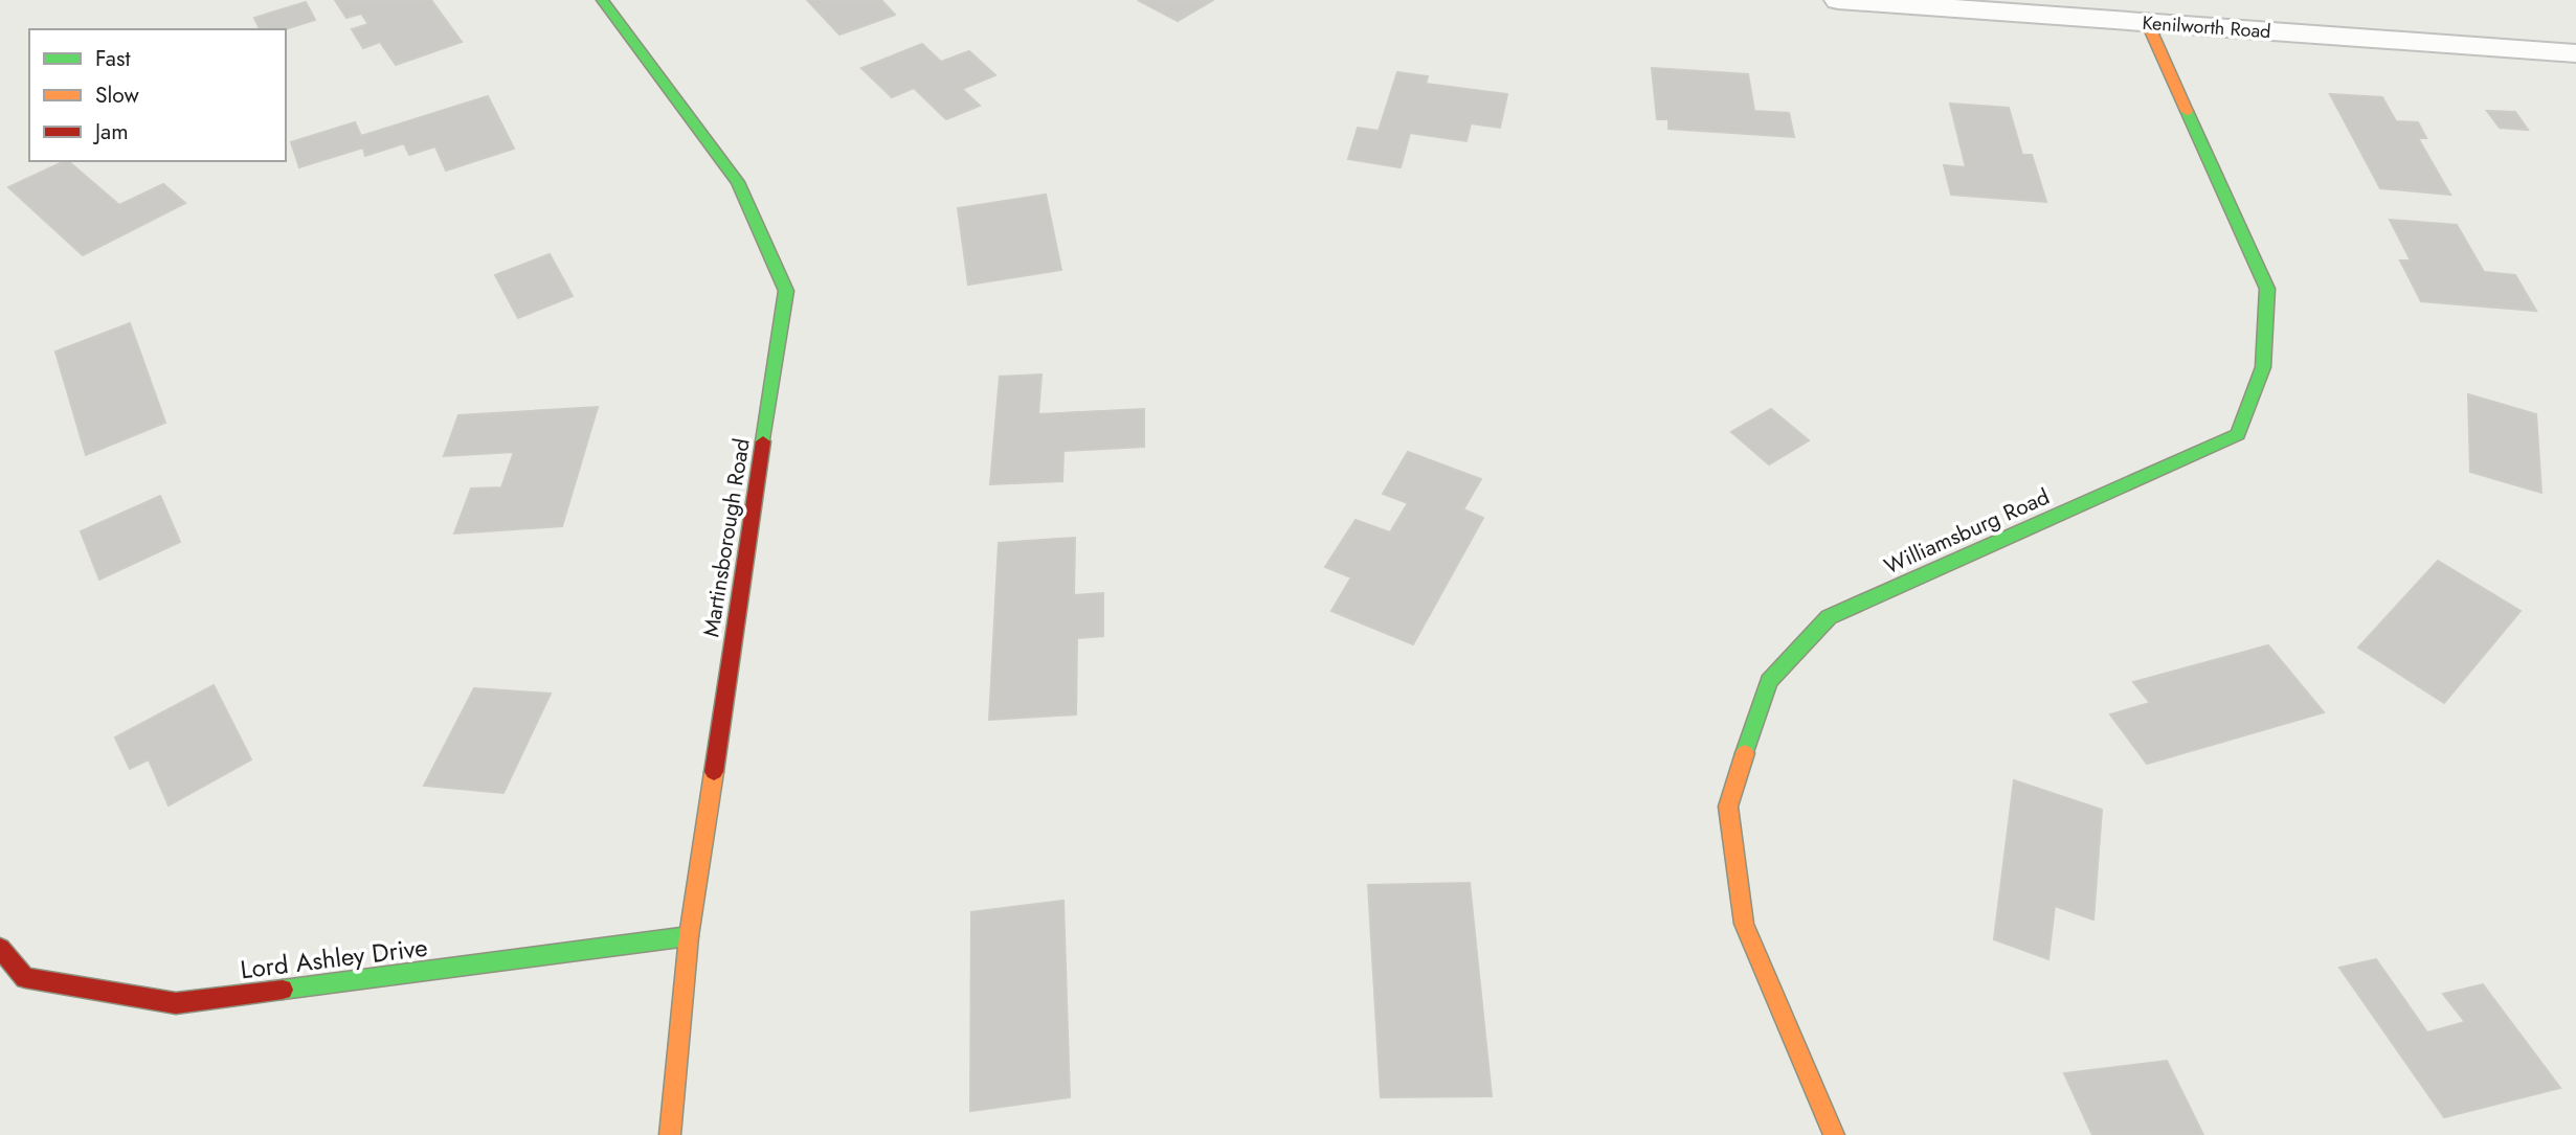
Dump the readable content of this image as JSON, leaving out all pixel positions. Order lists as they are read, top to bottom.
{
  "streets": {
    "street": [
      "Kenilworth Road",
      "Williamsburg Road",
      "Martinsborough Road",
      "Lord Ashley Drive"
    ]
  },
  "crossings": [
    ["Kenilworth Road", "Williamsburg Road"],
    ["Martinsborough Road", "Lord Ashley Drive"]
  ],
  "legend": ["Fast", "Slow", "Jam"]
}
